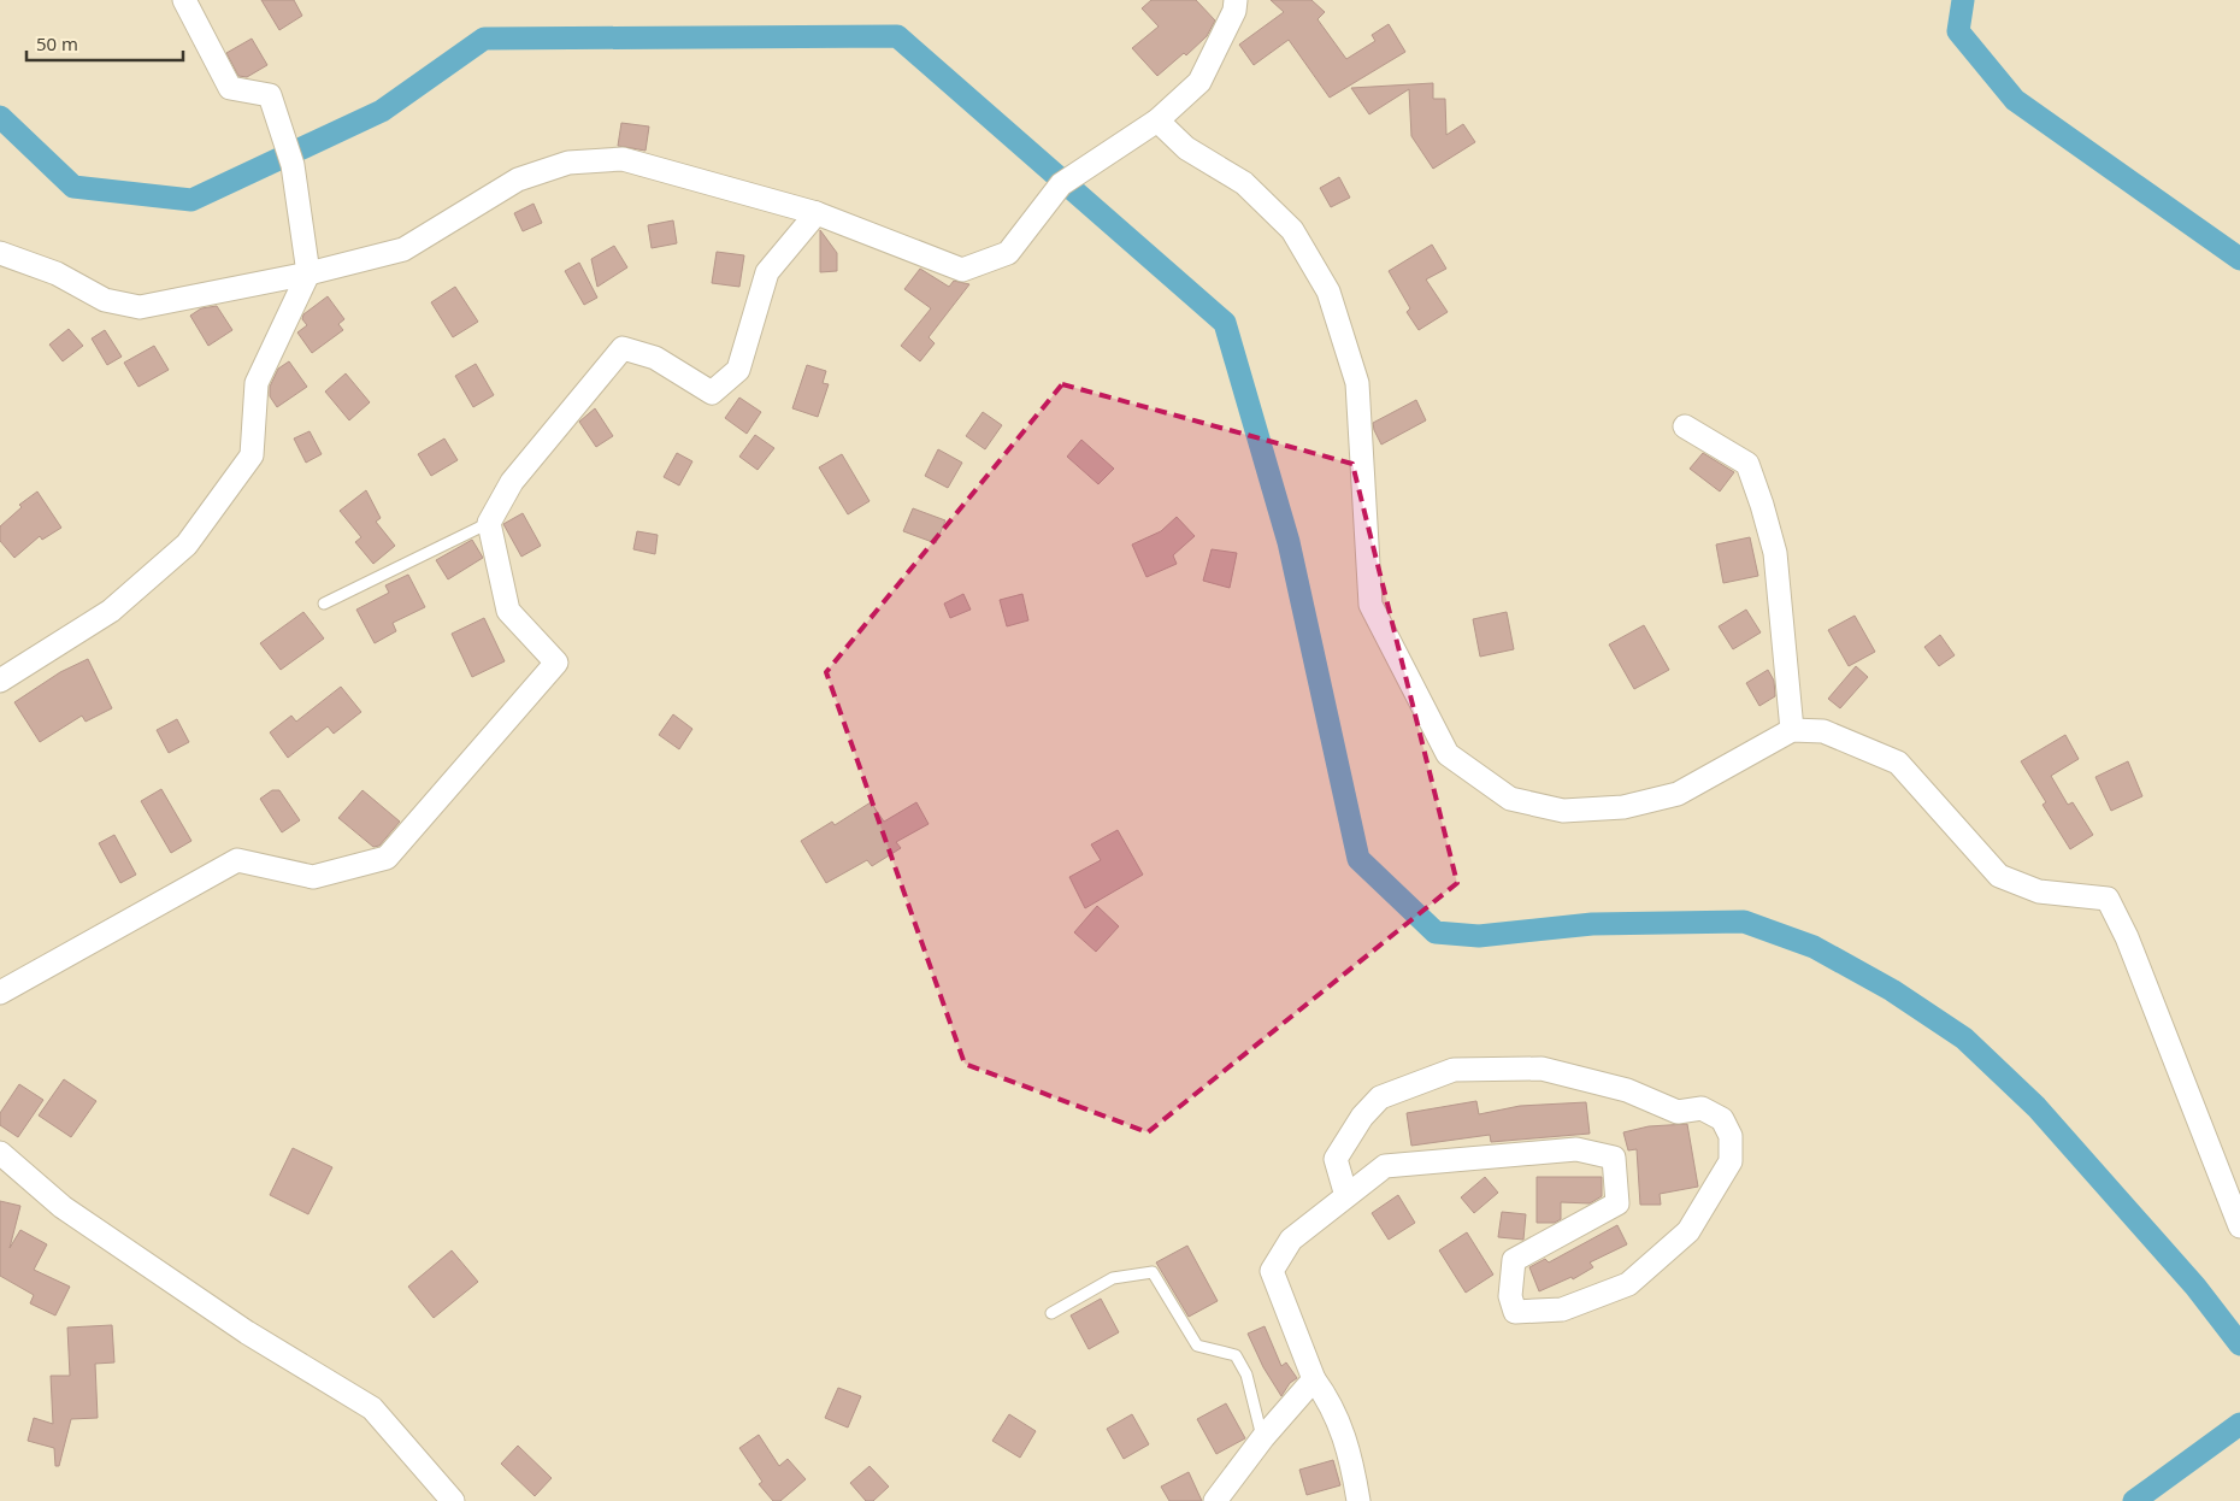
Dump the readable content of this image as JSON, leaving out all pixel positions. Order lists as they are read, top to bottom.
{
  "scale_bar": "50 m"
}
